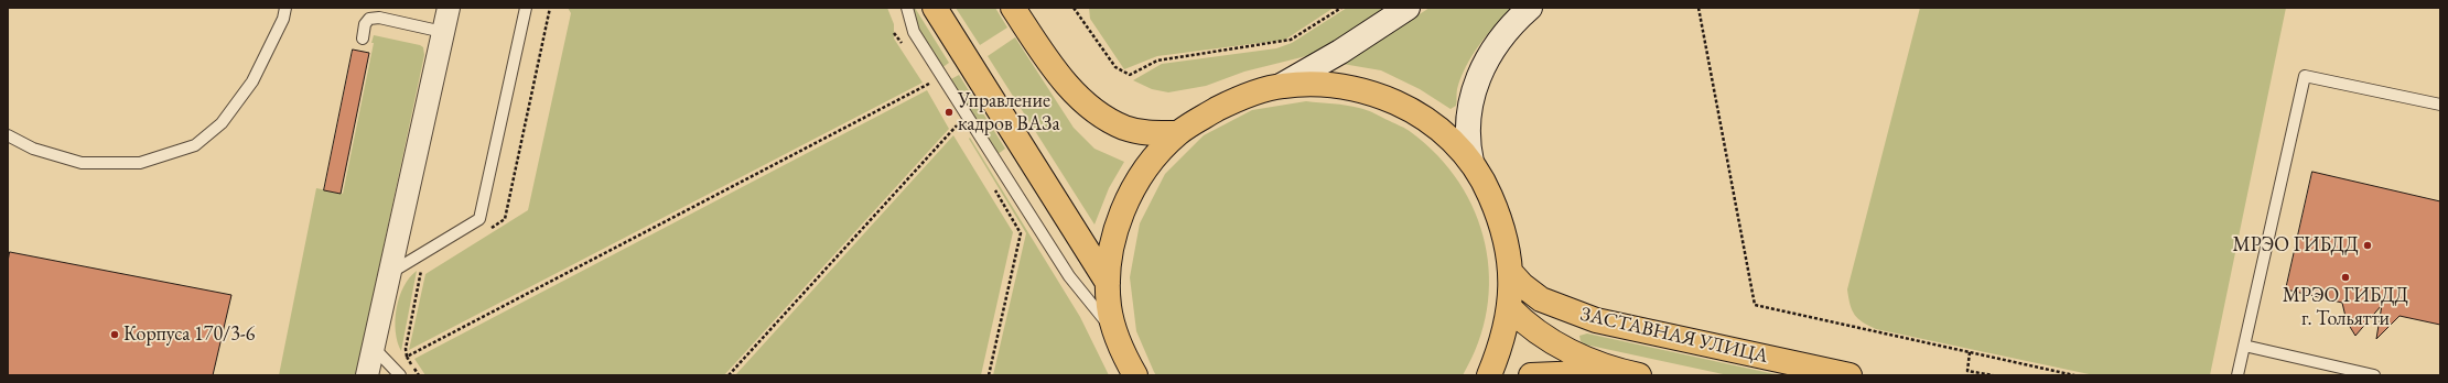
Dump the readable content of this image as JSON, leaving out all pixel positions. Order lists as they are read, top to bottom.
{
  "streets": {
    "main road": ["ЗАСТАВНАЯ УЛИЦА"]
  },
  "places": [
    "Управление кадров ВАЗа",
    "МРЭО ГИБДД",
    "МРЭО ГИБДД г. Тольятти",
    "Корпуса 170/3-6"
  ]
}
